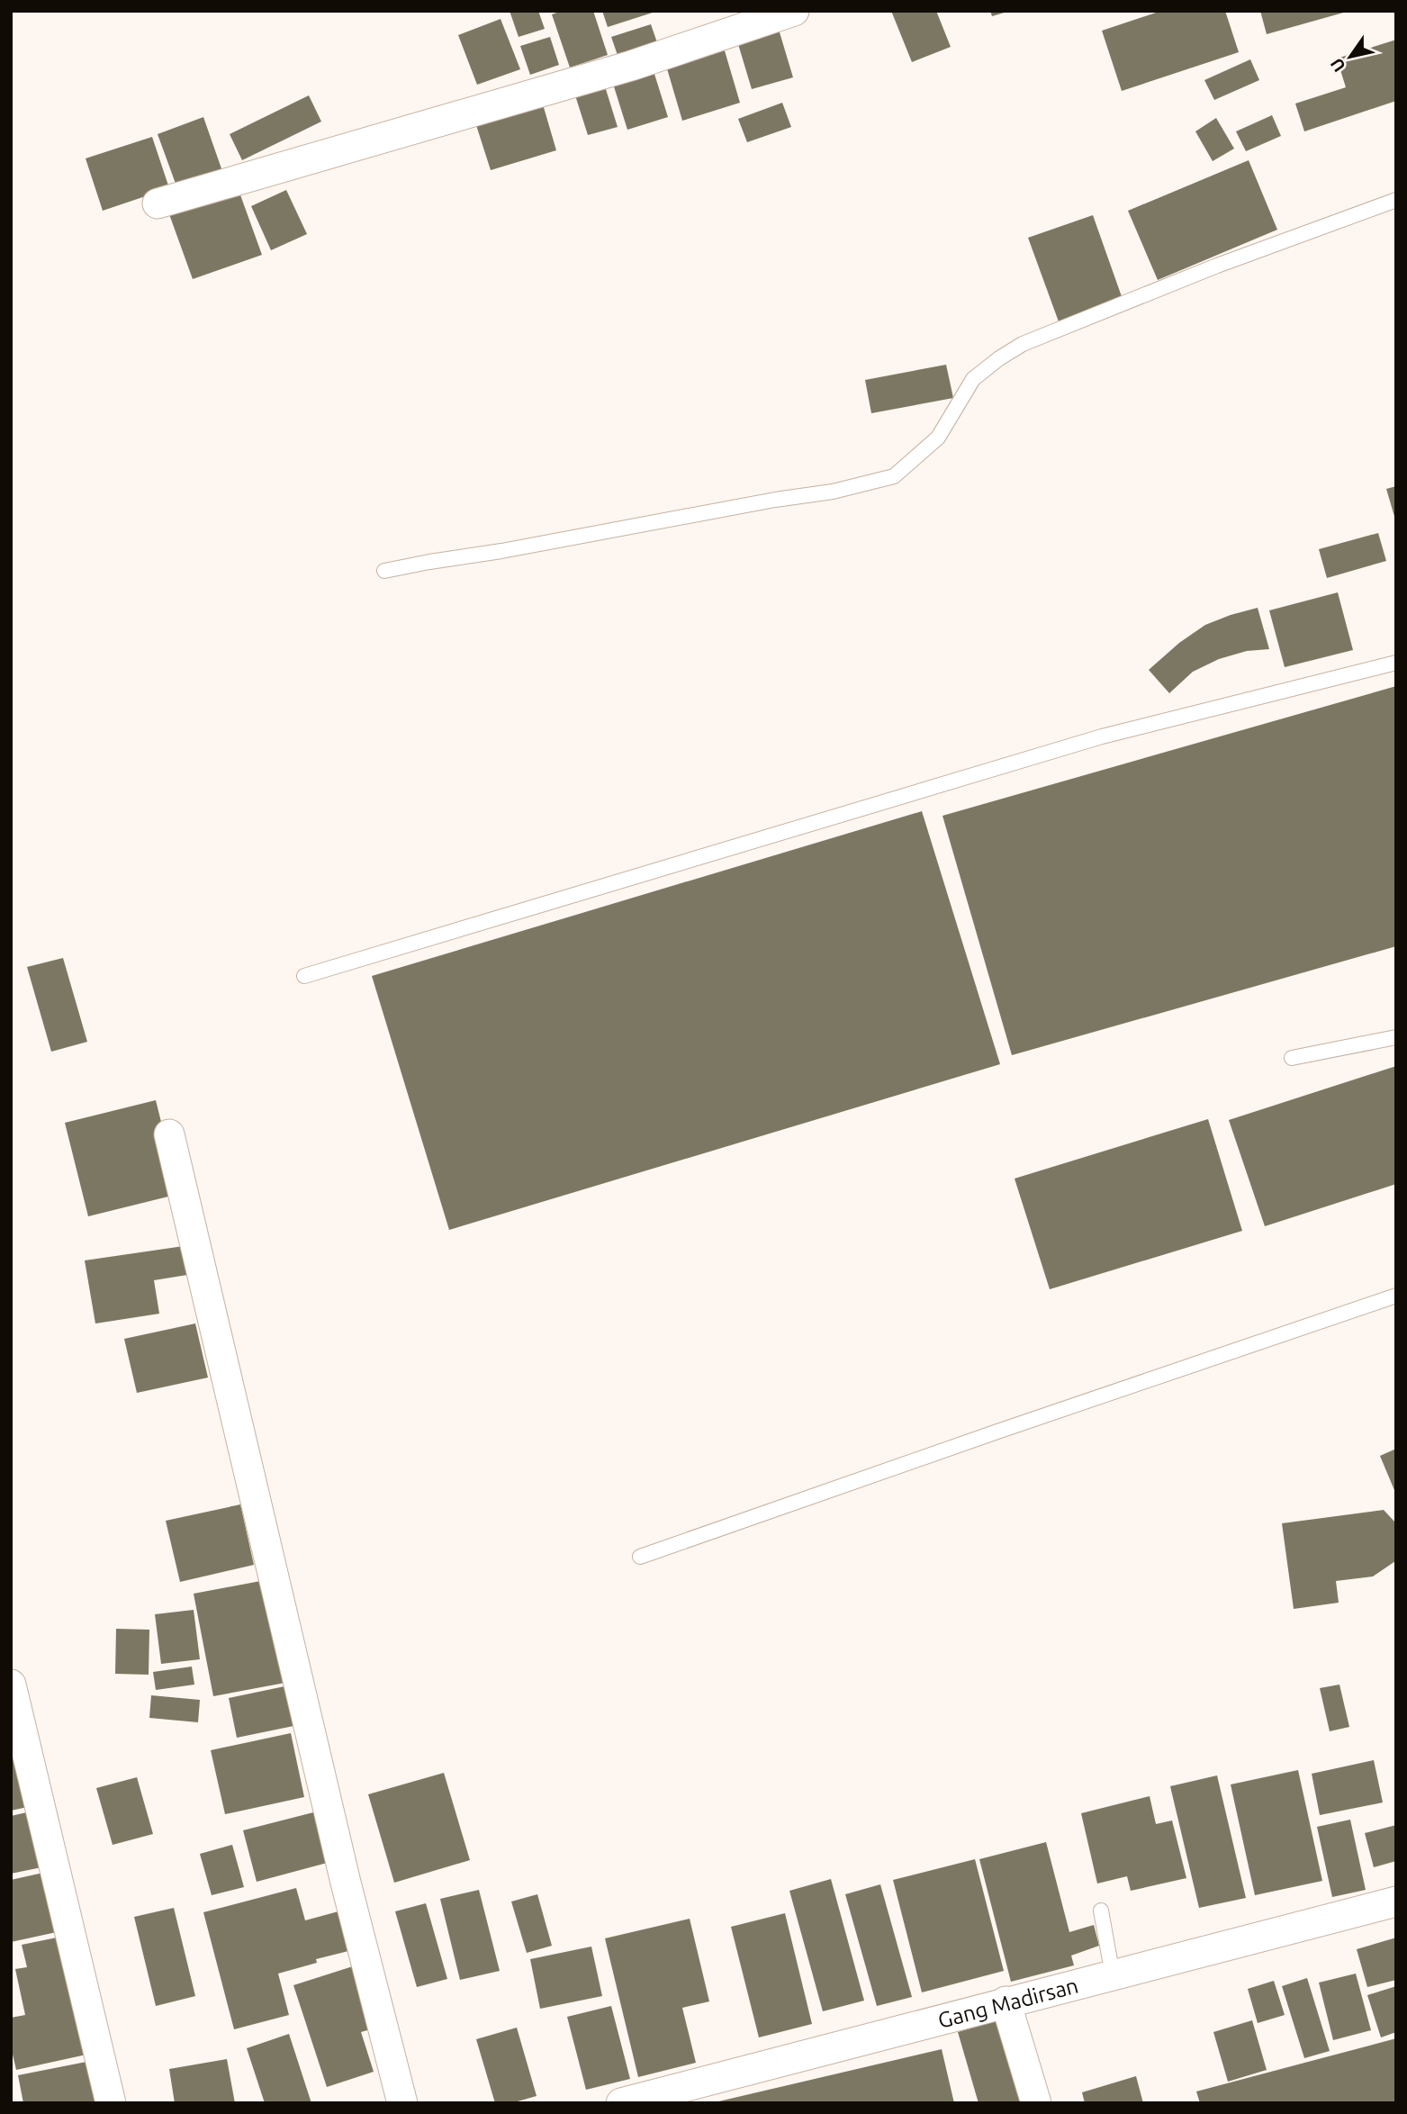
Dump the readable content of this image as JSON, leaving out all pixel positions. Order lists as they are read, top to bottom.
{
  "streets": {
    "street": ["Gang Madirsan"]
  },
  "north": "bottom left"
}
